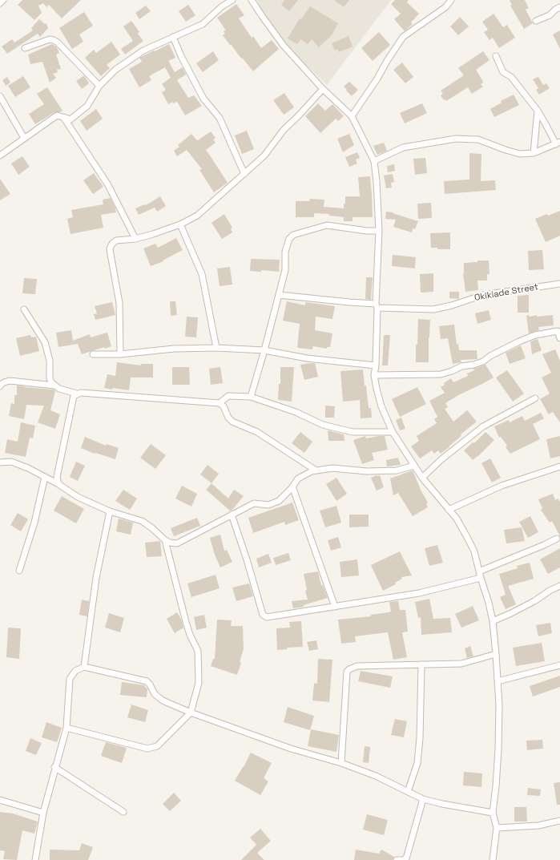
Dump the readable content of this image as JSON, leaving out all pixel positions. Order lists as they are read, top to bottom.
{
  "streets": {
    "street": ["Okikiade Street"]
  }
}
